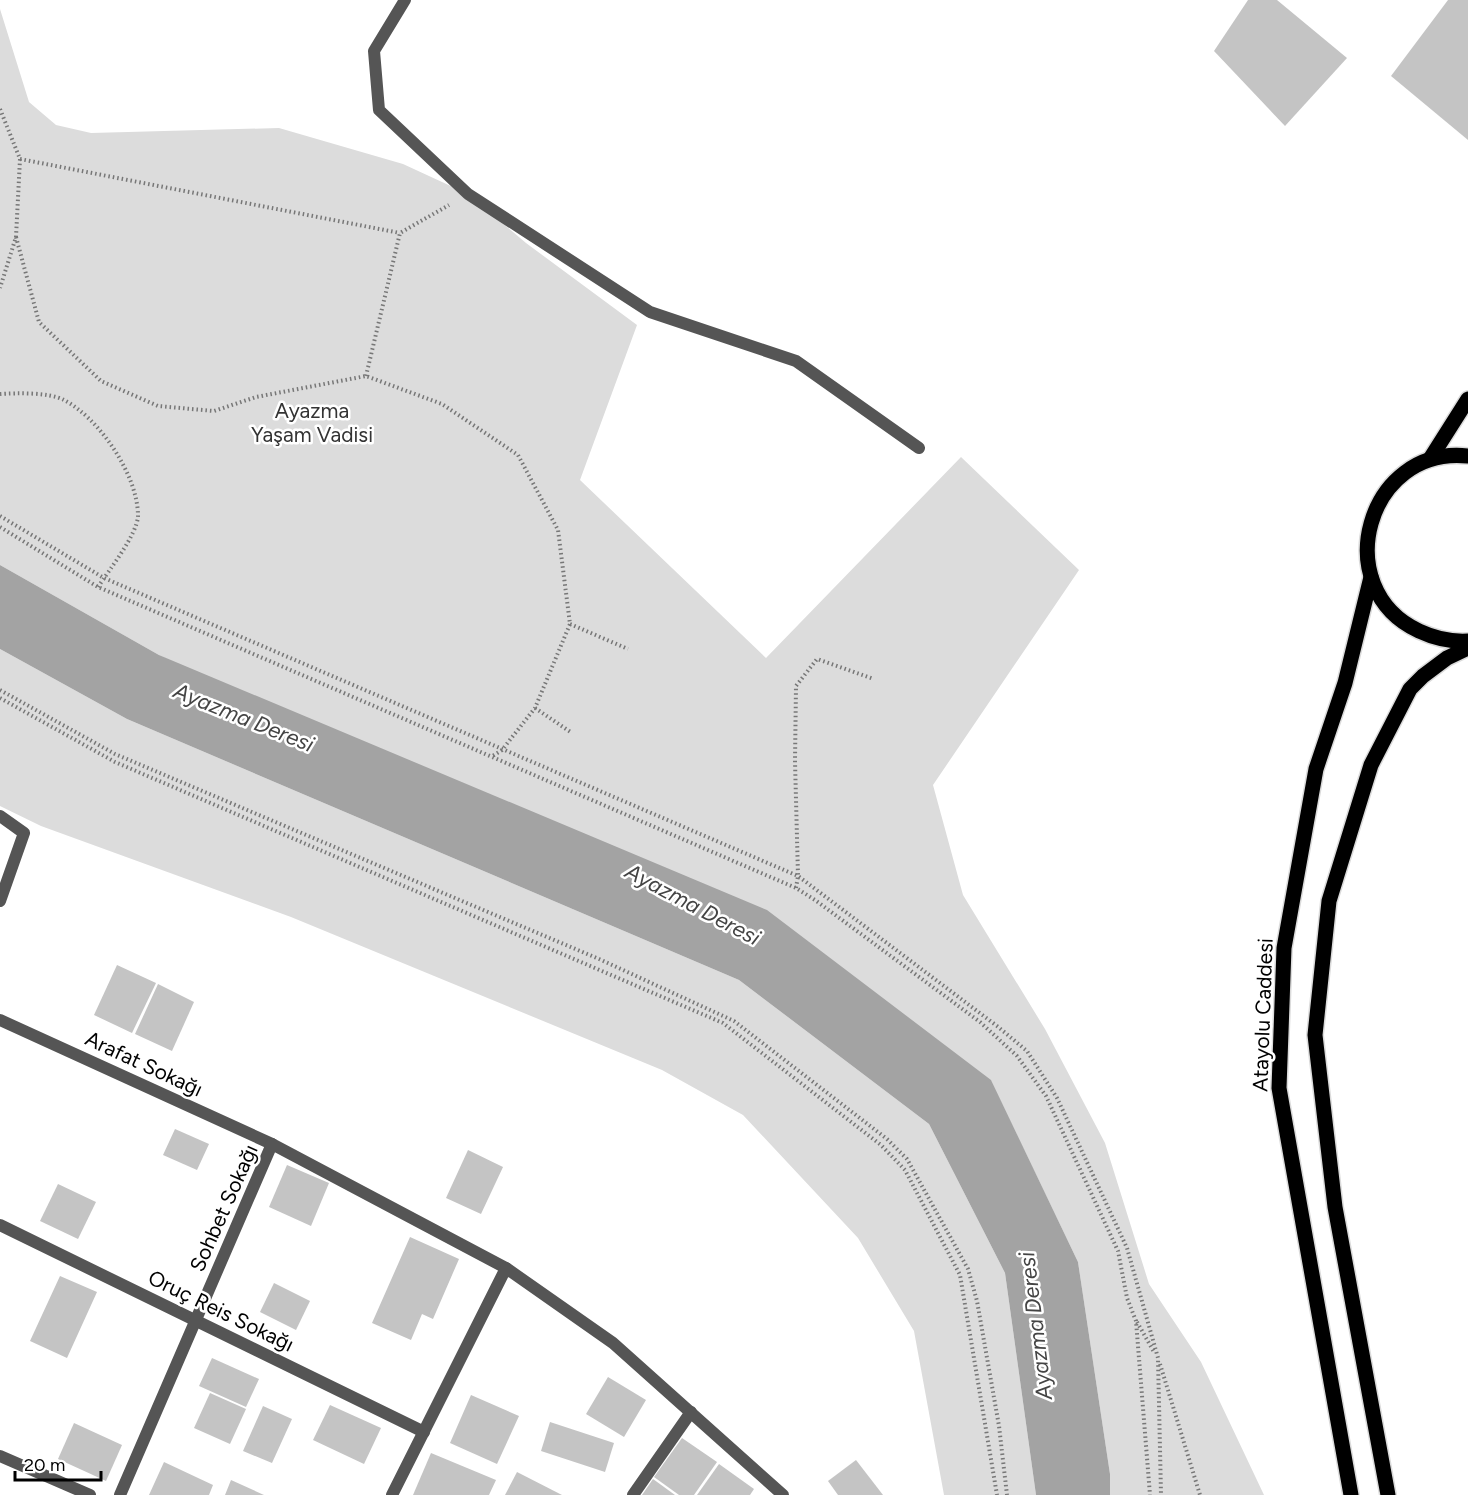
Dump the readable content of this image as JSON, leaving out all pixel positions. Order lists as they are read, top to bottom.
{
  "streets": {
    "main road": ["Atayolu Caddesi"],
    "street": ["Arafat Sokağı", "Sohbet Sokağı", "Oruç Reis Sokağı"]
  },
  "crossings": [
    ["Arafat Sokağı", "Sohbet Sokağı"],
    ["Sohbet Sokağı", "Oruç Reis Sokağı"]
  ],
  "water": ["Ayazma Deresi"],
  "parks": ["Ayazma Yaşam Vadisi"],
  "scale_bar": "20 m"
}
